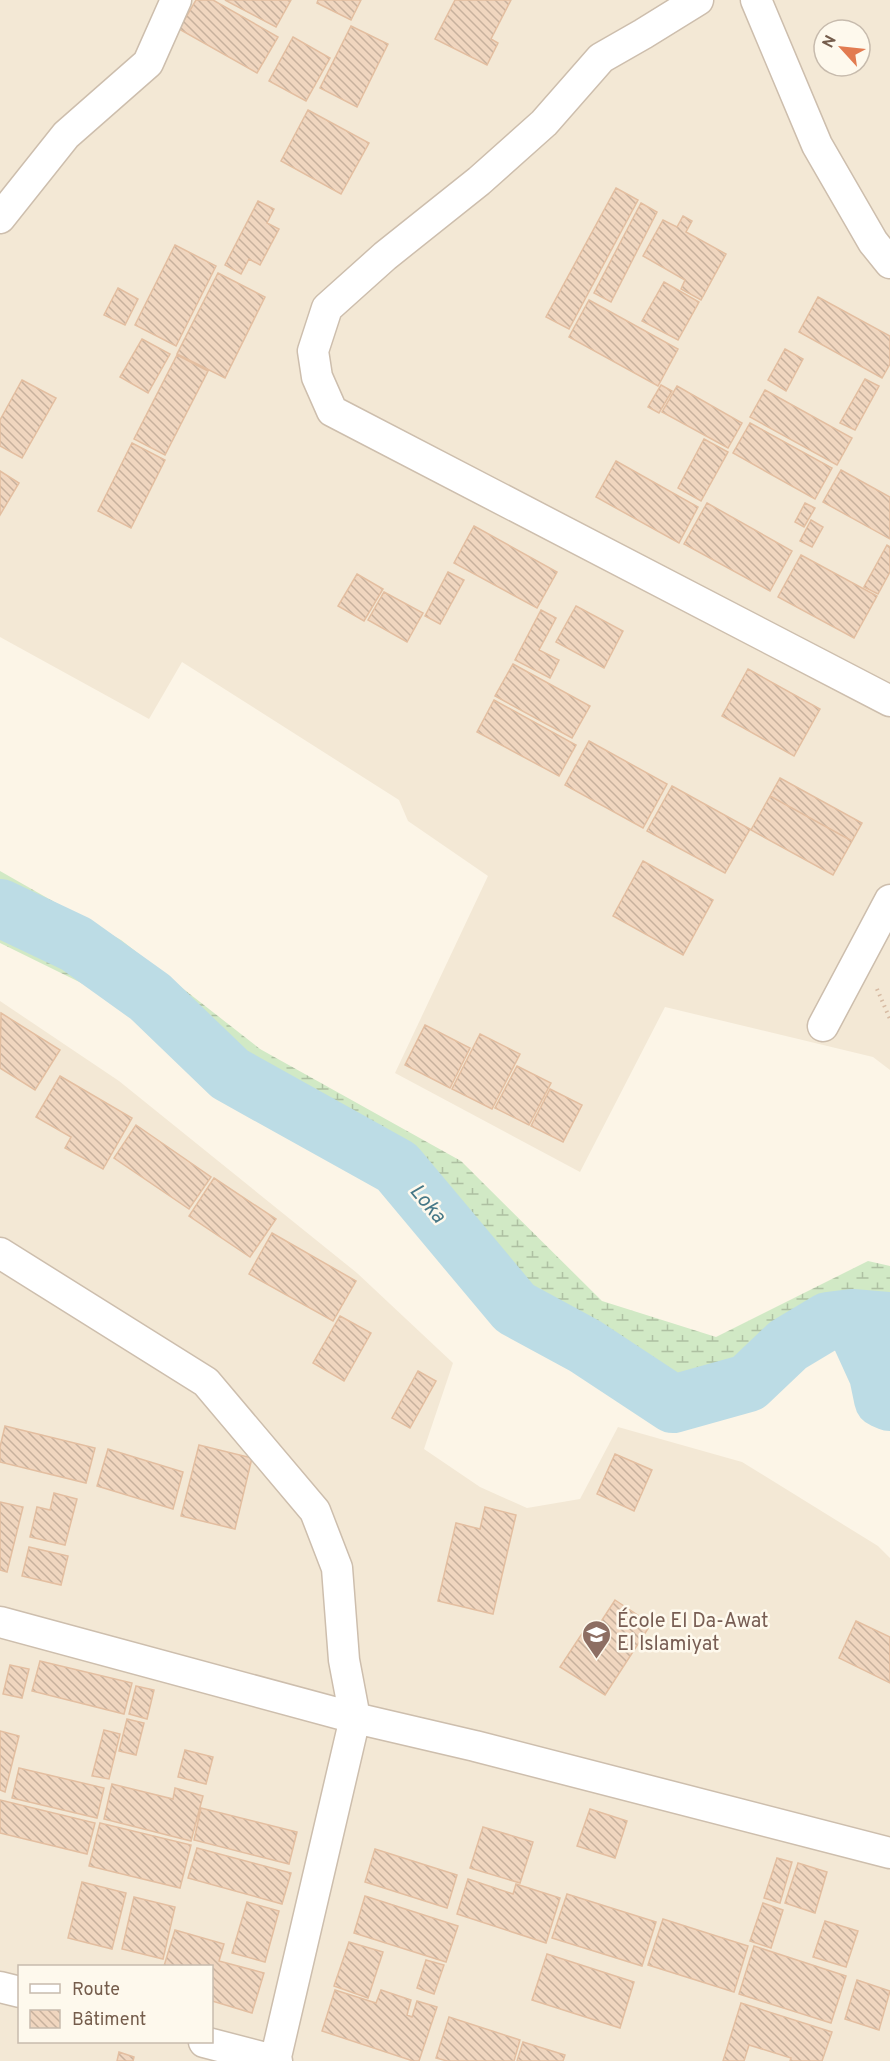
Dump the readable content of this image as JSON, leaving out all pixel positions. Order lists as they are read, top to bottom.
{
  "water": ["Loka"],
  "places": {
    "school or university": ["École El Da-Awat El Islamiyat"]
  },
  "legend": ["Route", "Bâtiment"],
  "north": "top left"
}
